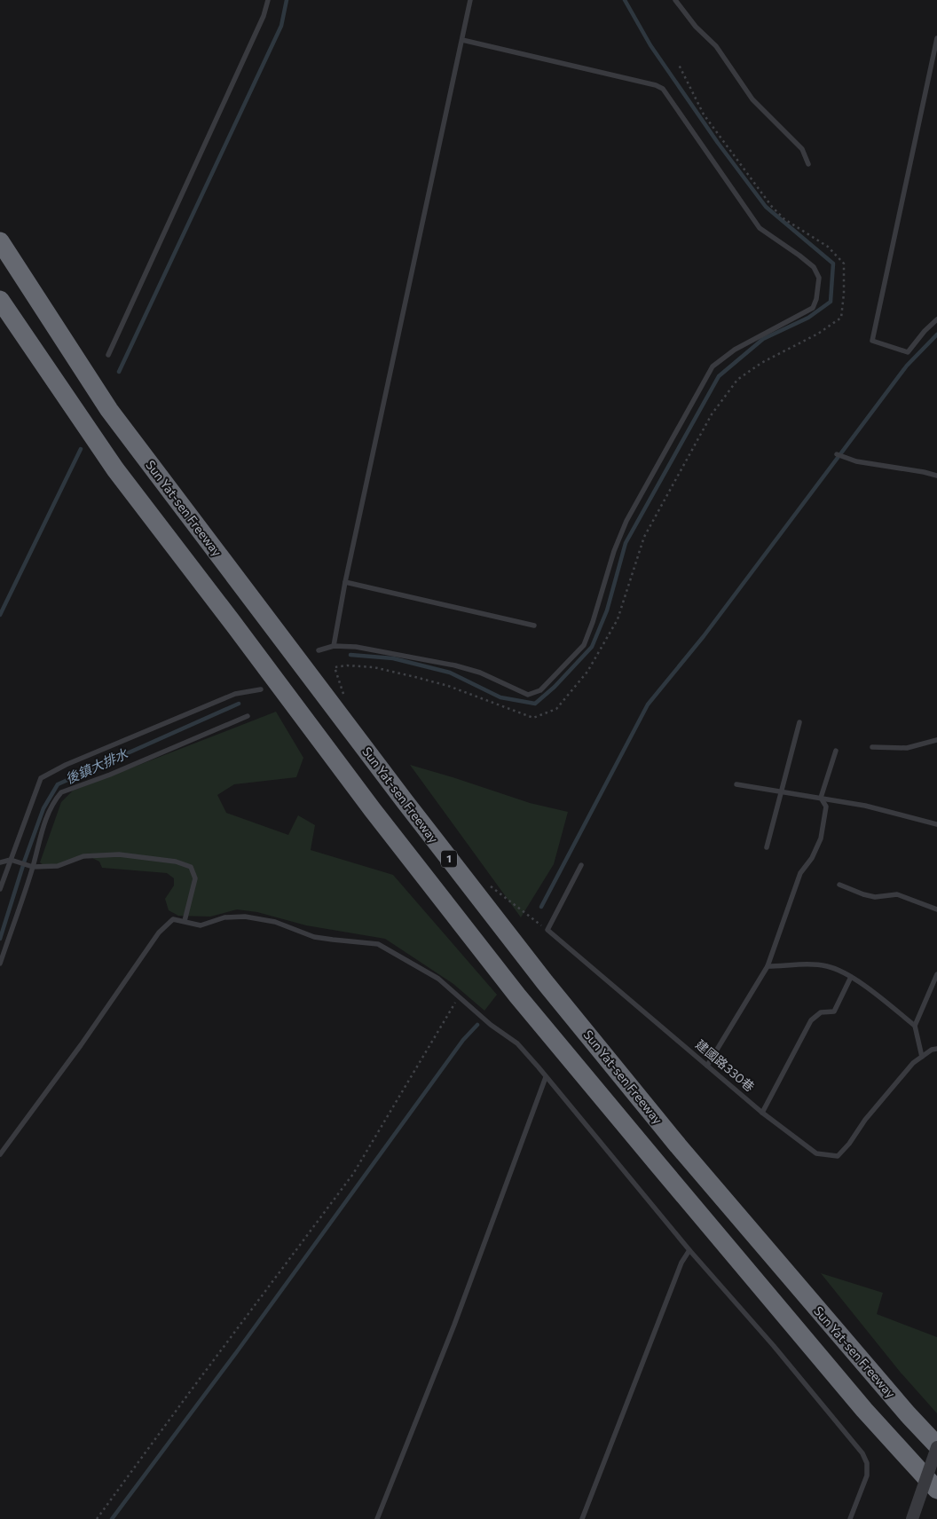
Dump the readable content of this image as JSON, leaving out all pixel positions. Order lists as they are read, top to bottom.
{
  "streets": {
    "highway": ["Sun Yat-sen Freeway", "1"],
    "lane": ["建國路330巷"]
  },
  "water": ["後鎮大排水"]
}
